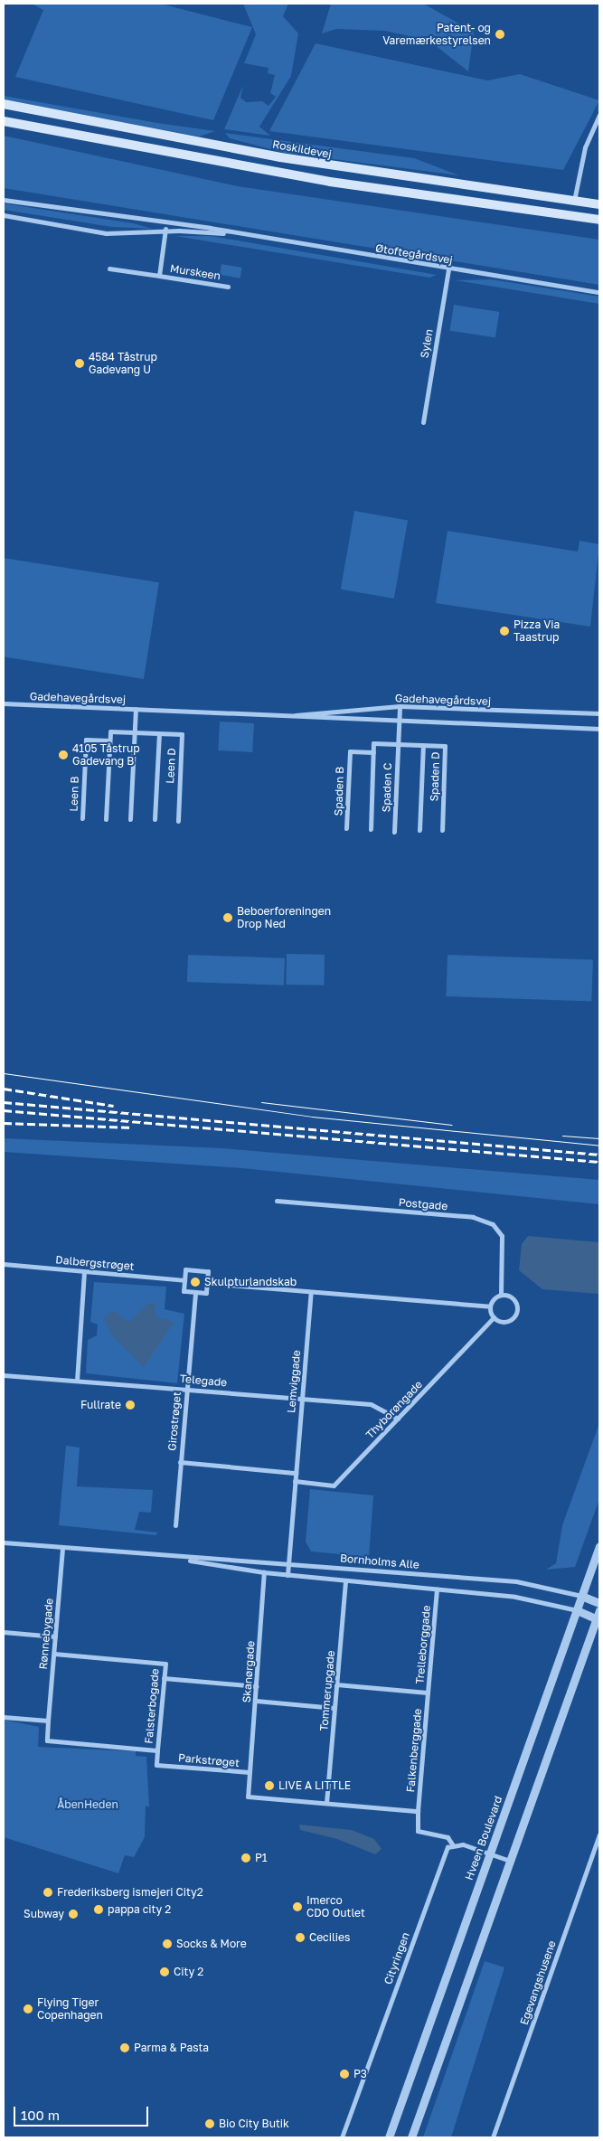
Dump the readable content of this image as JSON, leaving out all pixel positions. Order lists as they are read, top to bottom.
{
  "streets": {
    "main road": ["Roskildevej"],
    "street": [
      "Øtoftegårdsvej",
      "Murskeen",
      "Sylen",
      "Gadehavegårdsvej",
      "Leen D",
      "Spaden D",
      "Spaden C",
      "Spaden B",
      "Leen B",
      "Postgade",
      "Dalbergstrøget",
      "Telegade",
      "Lemviggade",
      "Thyborøngade",
      "Girostrøget",
      "Bornholms Alle",
      "Rønnebygade",
      "Trelleborggade",
      "Skanørgade",
      "Tommerupgade",
      "Falsterbogade",
      "Falkenberggade",
      "Parkstrøget",
      "Hveen Boulevard",
      "Cityringen",
      "Egevangshusene"
    ]
  },
  "crossings": [
    ["Øtoftegårdsvej", "Murskeen"],
    ["Øtoftegårdsvej", "Sylen"],
    ["Gadehavegårdsvej", "Spaden C"],
    ["Spaden D", "Spaden C"],
    ["Postgade", "Thyborøngade"],
    ["Telegade", "Lemviggade"],
    ["Telegade", "Thyborøngade"],
    ["Telegade", "Girostrøget"],
    ["Lemviggade", "Thyborøngade"],
    ["Lemviggade", "Bornholms Alle"],
    ["Bornholms Alle", "Rønnebygade"],
    ["Bornholms Alle", "Trelleborggade"],
    ["Bornholms Alle", "Skanørgade"],
    ["Bornholms Alle", "Tommerupgade"],
    ["Bornholms Alle", "Hveen Boulevard"],
    ["Rønnebygade", "Falsterbogade"],
    ["Trelleborggade", "Tommerupgade"],
    ["Trelleborggade", "Falkenberggade"],
    ["Skanørgade", "Parkstrøget"],
    ["Tommerupgade", "Parkstrøget"],
    ["Falsterbogade", "Parkstrøget"],
    ["Falkenberggade", "Parkstrøget"]
  ],
  "parks": ["ÅbenHeden"],
  "places": [
    "Patent- og Varemærkestyrelsen",
    "4584 Tåstrup Gadevang U",
    "Pizza Via Taastrup",
    "4105 Tåstrup Gadevang B",
    "Beboerforeningen Drop Ned",
    "Skulpturlandskab",
    "Fullrate",
    "LIVE A LITTLE",
    "P1",
    "Frederiksberg ismejeri City2",
    "Imerco CDO Outlet",
    "pappa city 2",
    "Subway",
    "Cecilies",
    "Socks & More",
    "City 2",
    "Flying Tiger Copenhagen",
    "Parma & Pasta",
    "P3",
    "Bio City Butik"
  ],
  "scale_bar": "100 m"
}
